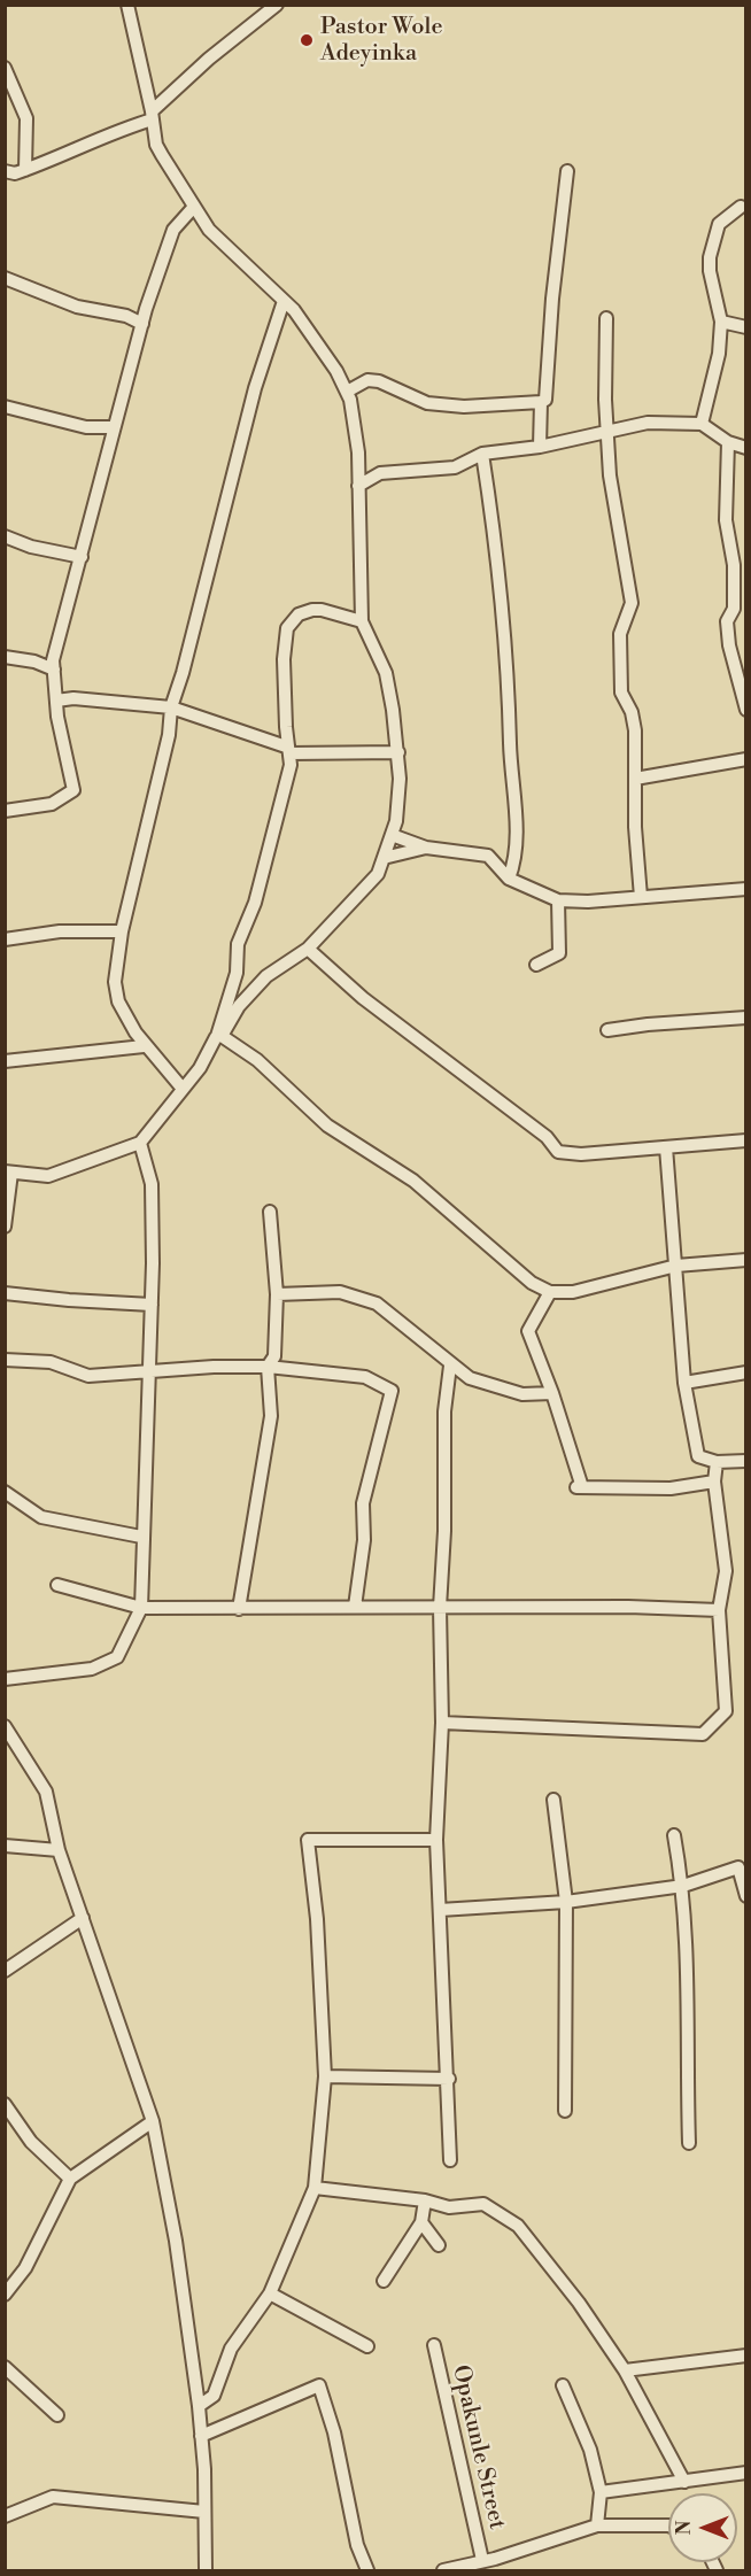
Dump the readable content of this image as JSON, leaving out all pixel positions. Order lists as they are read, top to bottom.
{
  "streets": {
    "street": ["Opakunle Street"]
  },
  "places": ["Pastor Wole Adeyinka"],
  "north": "left"
}
